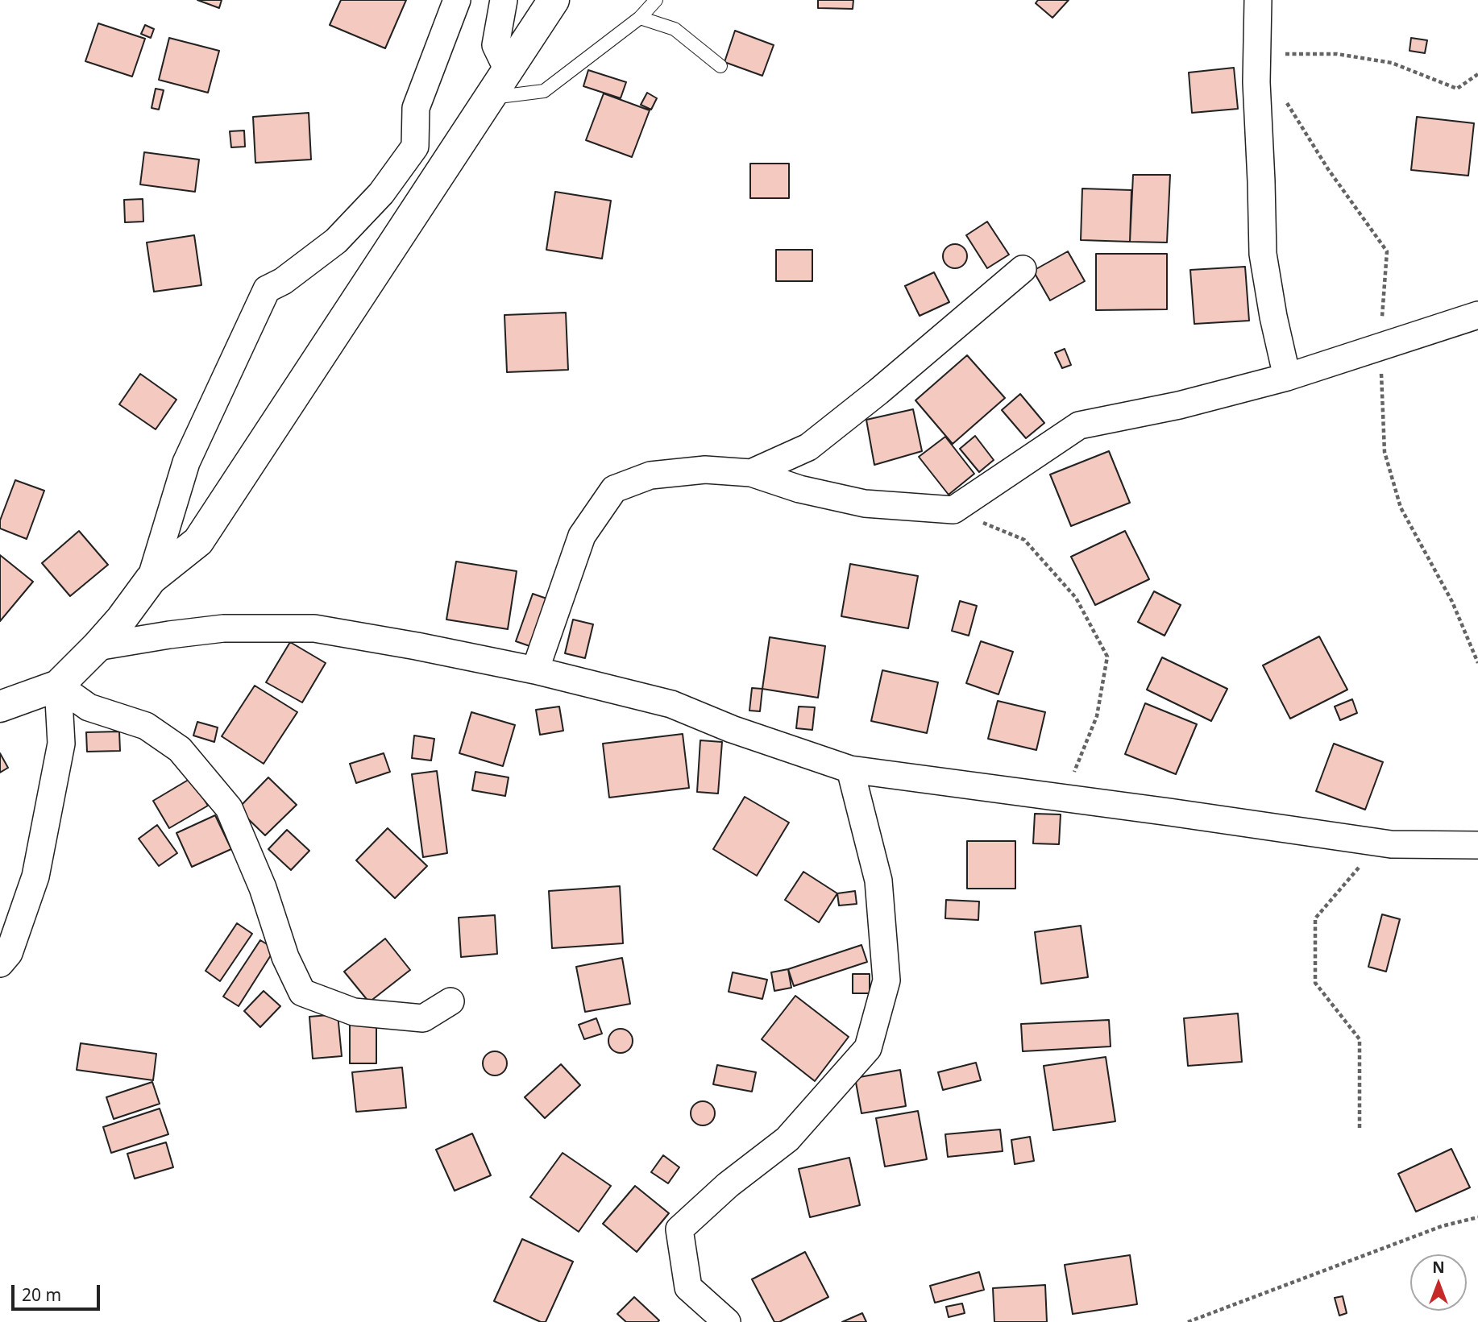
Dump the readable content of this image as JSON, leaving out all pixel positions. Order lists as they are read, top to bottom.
{
  "scale_bar": "20 m",
  "north": "top"
}
